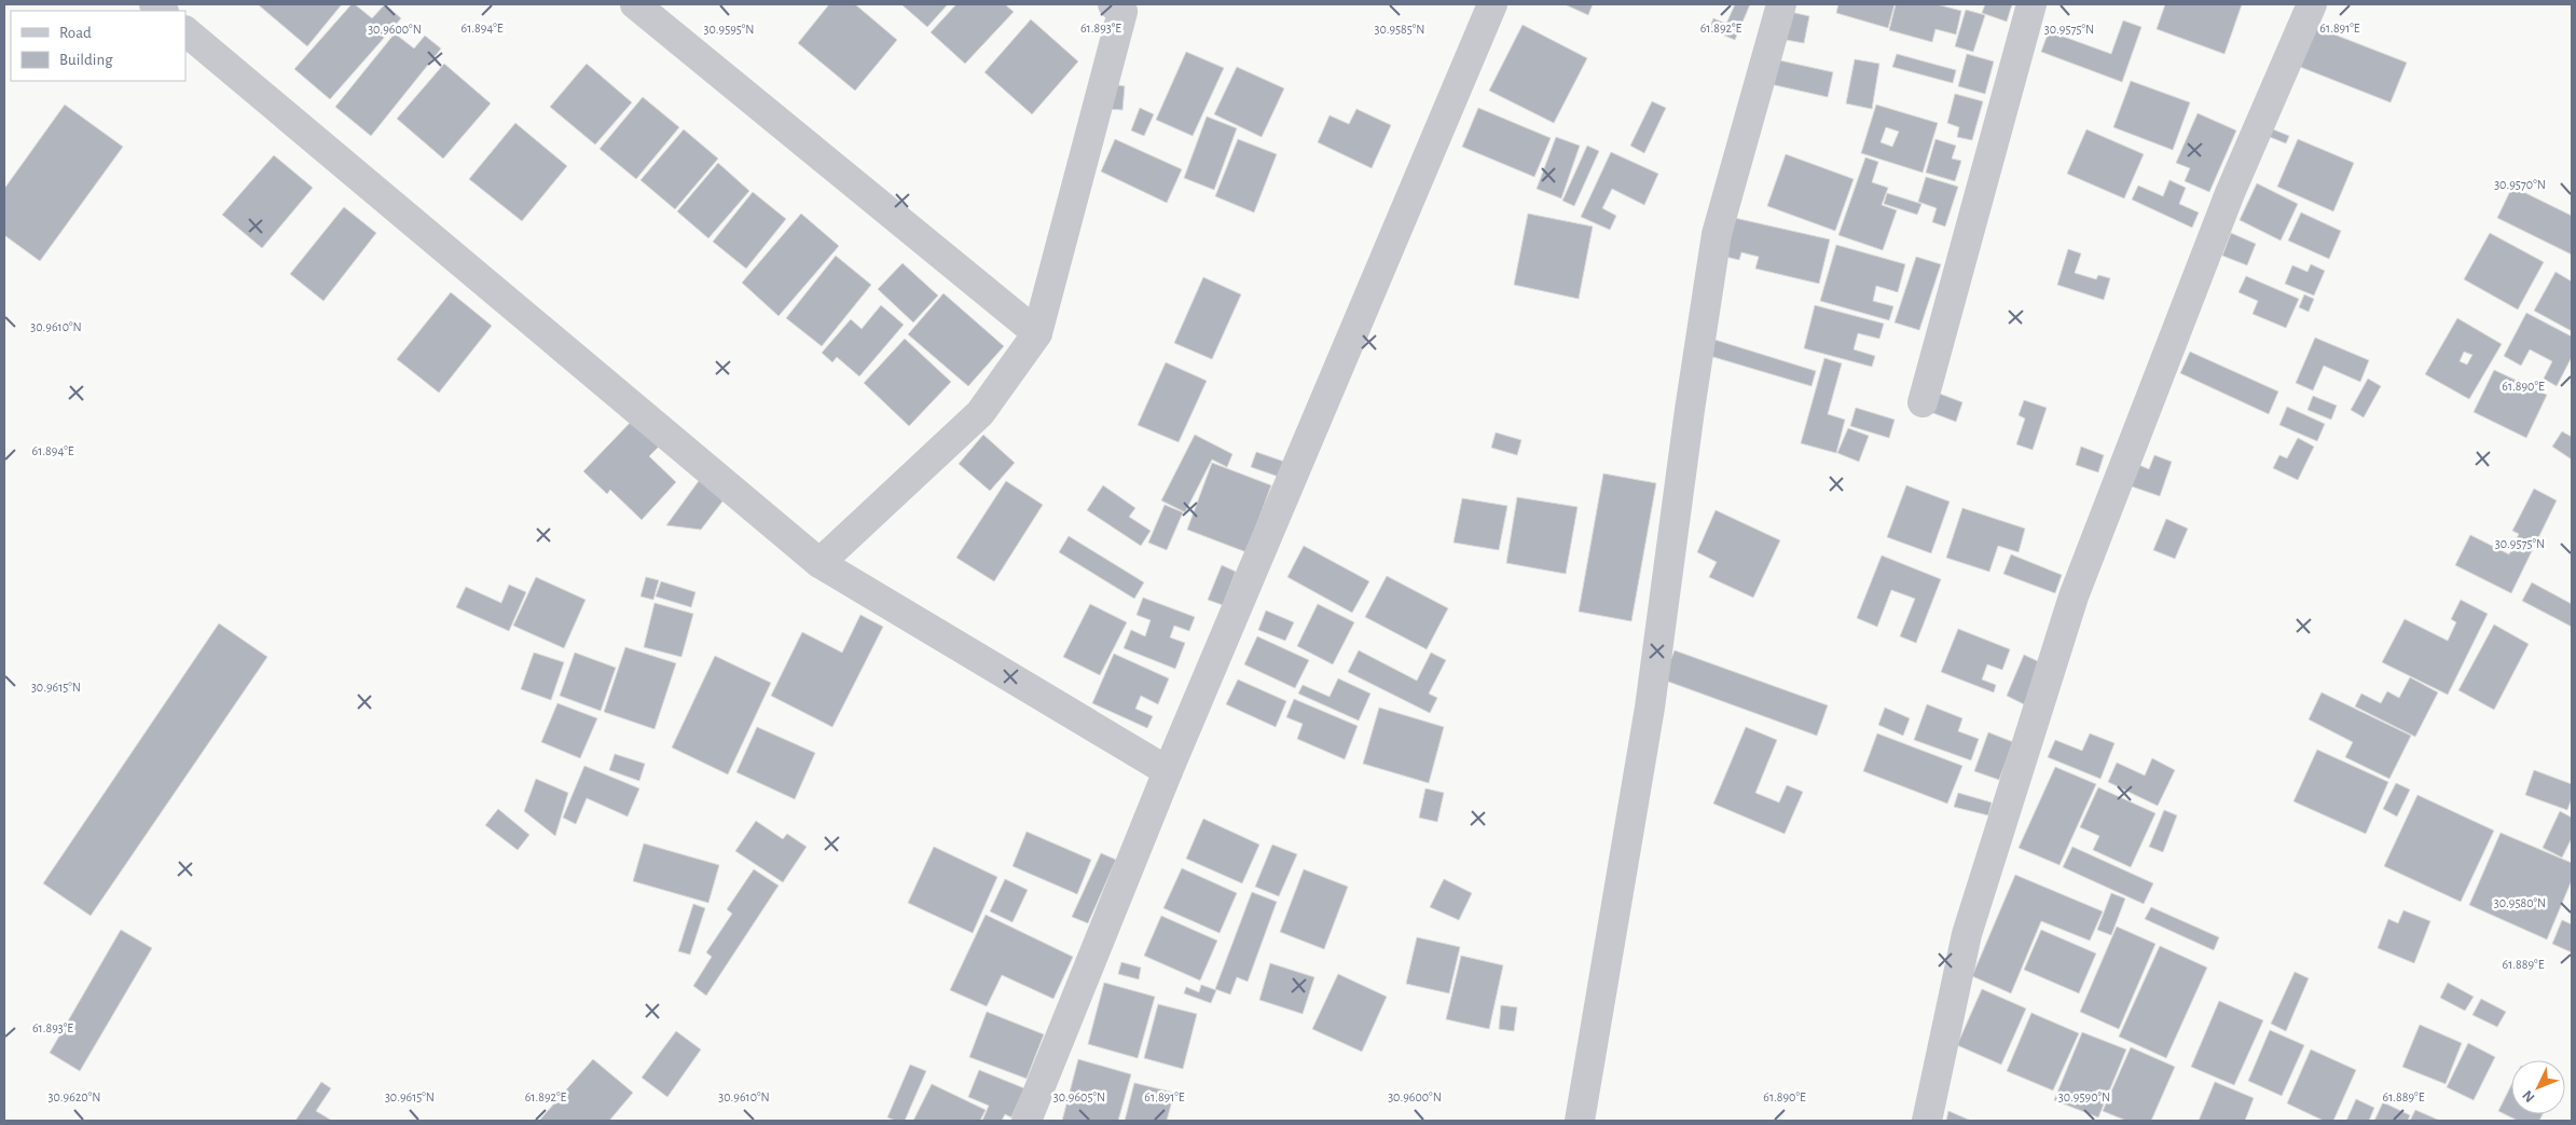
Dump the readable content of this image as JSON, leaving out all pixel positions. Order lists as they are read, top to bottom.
{
  "legend": ["Road", "Building"],
  "north": "bottom left",
  "coordinates": [
    "61.894°E",
    "61.893°E",
    "61.892°E",
    "61.891°E",
    "30.9600°N",
    "30.9595°N",
    "30.9585°N",
    "30.9575°N",
    "30.9570°N",
    "30.9610°N",
    "61.890°E",
    "30.9615°N",
    "30.9580°N",
    "61.889°E",
    "30.9620°N",
    "30.9605°N",
    "30.9590°N"
  ]
}
